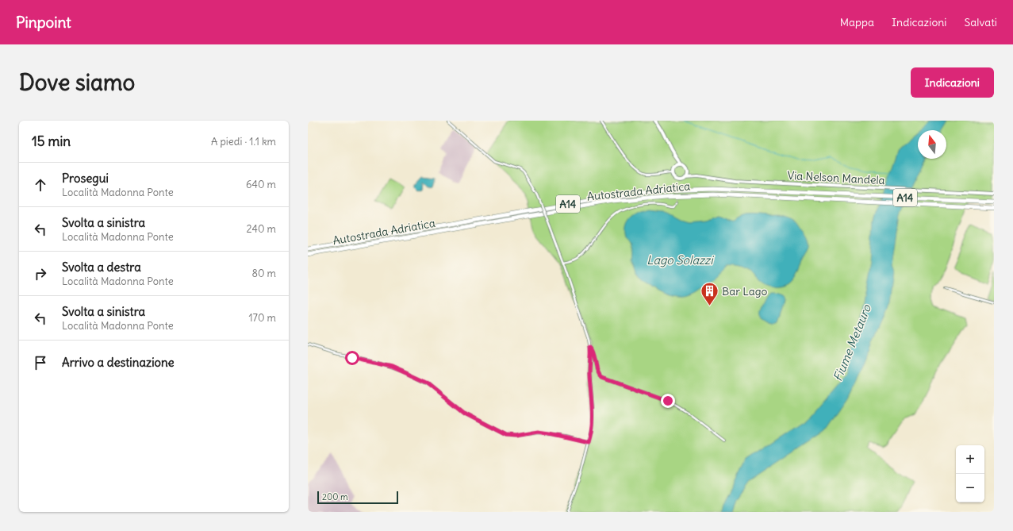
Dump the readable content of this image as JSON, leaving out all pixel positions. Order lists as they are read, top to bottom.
{
  "streets": {
    "highway": ["Autostrada Adriatica", "A14"],
    "main road": ["Via Nelson Mandela"]
  },
  "water": ["Lago Solazzi", "Fiume Metauro"],
  "places": {
    "building": ["Bar Lago"]
  },
  "scale_bar": "200 m",
  "north": "top",
  "page": {
    "header": "Pinpoint",
    "nav": ["Mappa", "Indicazioni", "Salvati"],
    "buttons": "Indicazioni",
    "title": "Dove siamo",
    "heading": ["15 min", "A piedi · 1.1 km"],
    "list": [
      ["Prosegui", "Località Madonna Ponte", "640 m"],
      ["Svolta a sinistra", "Località Madonna Ponte", "240 m"],
      ["Svolta a destra", "Località Madonna Ponte", "80 m"],
      ["Svolta a sinistra", "Località Madonna Ponte", "170 m"],
      "Arrivo a destinazione"
    ],
    "map_buttons": ["+", "−"],
    "scale": "200 m"
  }
}
